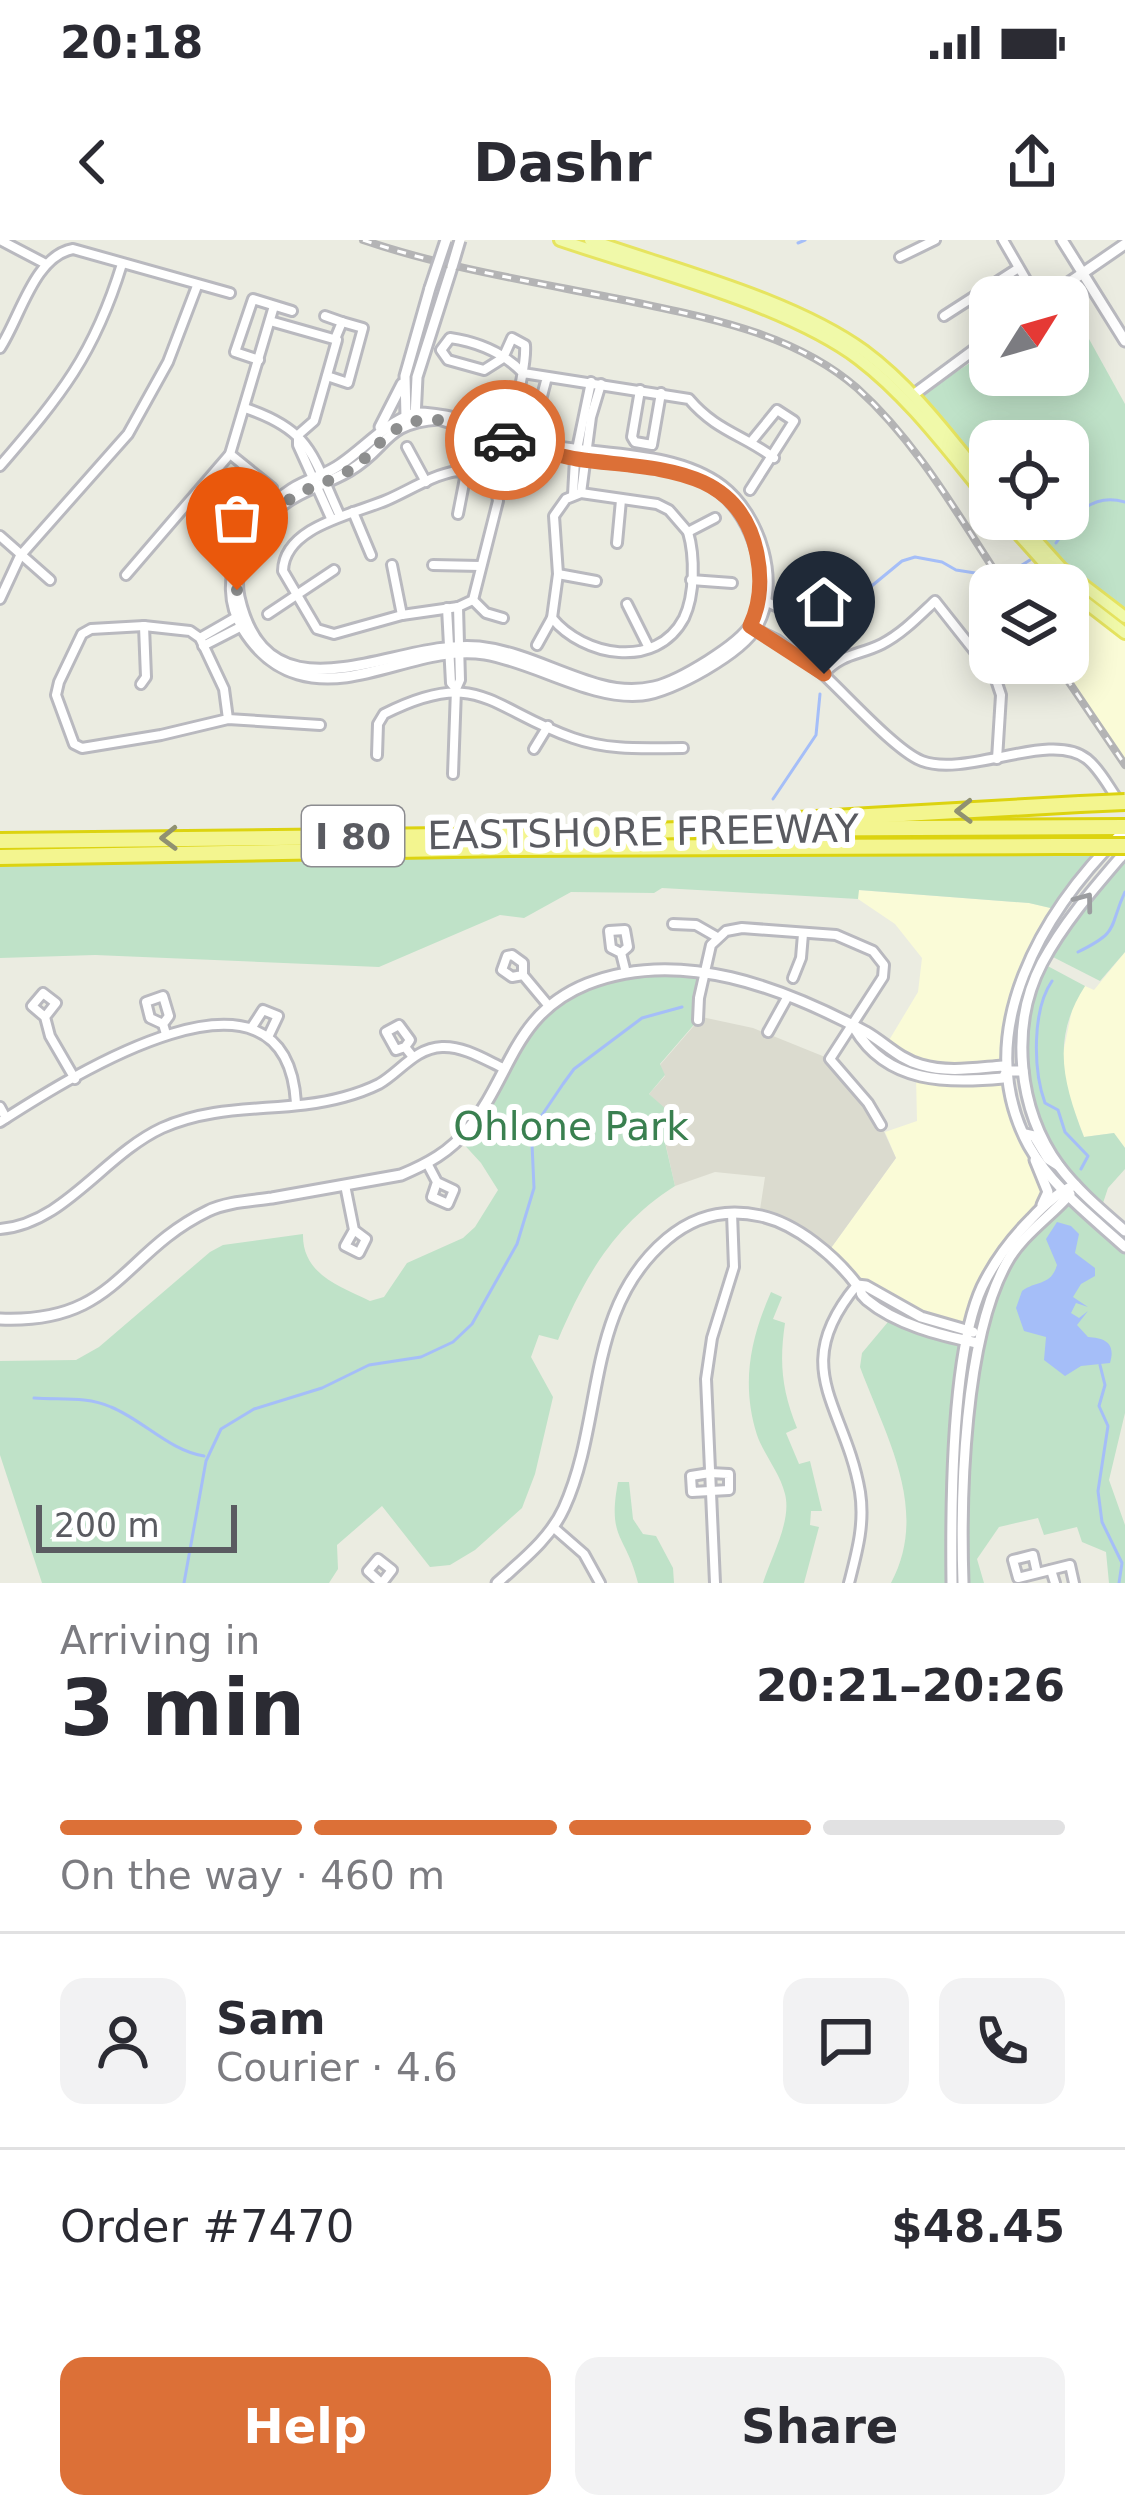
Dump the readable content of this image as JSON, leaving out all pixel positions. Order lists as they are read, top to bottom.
{
  "streets": {
    "highway": ["EASTSHORE FREEWAY", "I 80"]
  },
  "parks": ["Ohlone Park"],
  "scale_bar": "200 m",
  "north": "top right",
  "page": {
    "status": "20:18",
    "header": "Dashr",
    "scale": "200 m",
    "heading": ["3 min", "Arriving in", "20:21–20:26"],
    "panel": [
      "Sam",
      "Courier · 4.6",
      "Order #7470",
      "$48.45"
    ],
    "bar": "On the way · 460 m",
    "buttons": ["Help", "Share"]
  }
}
